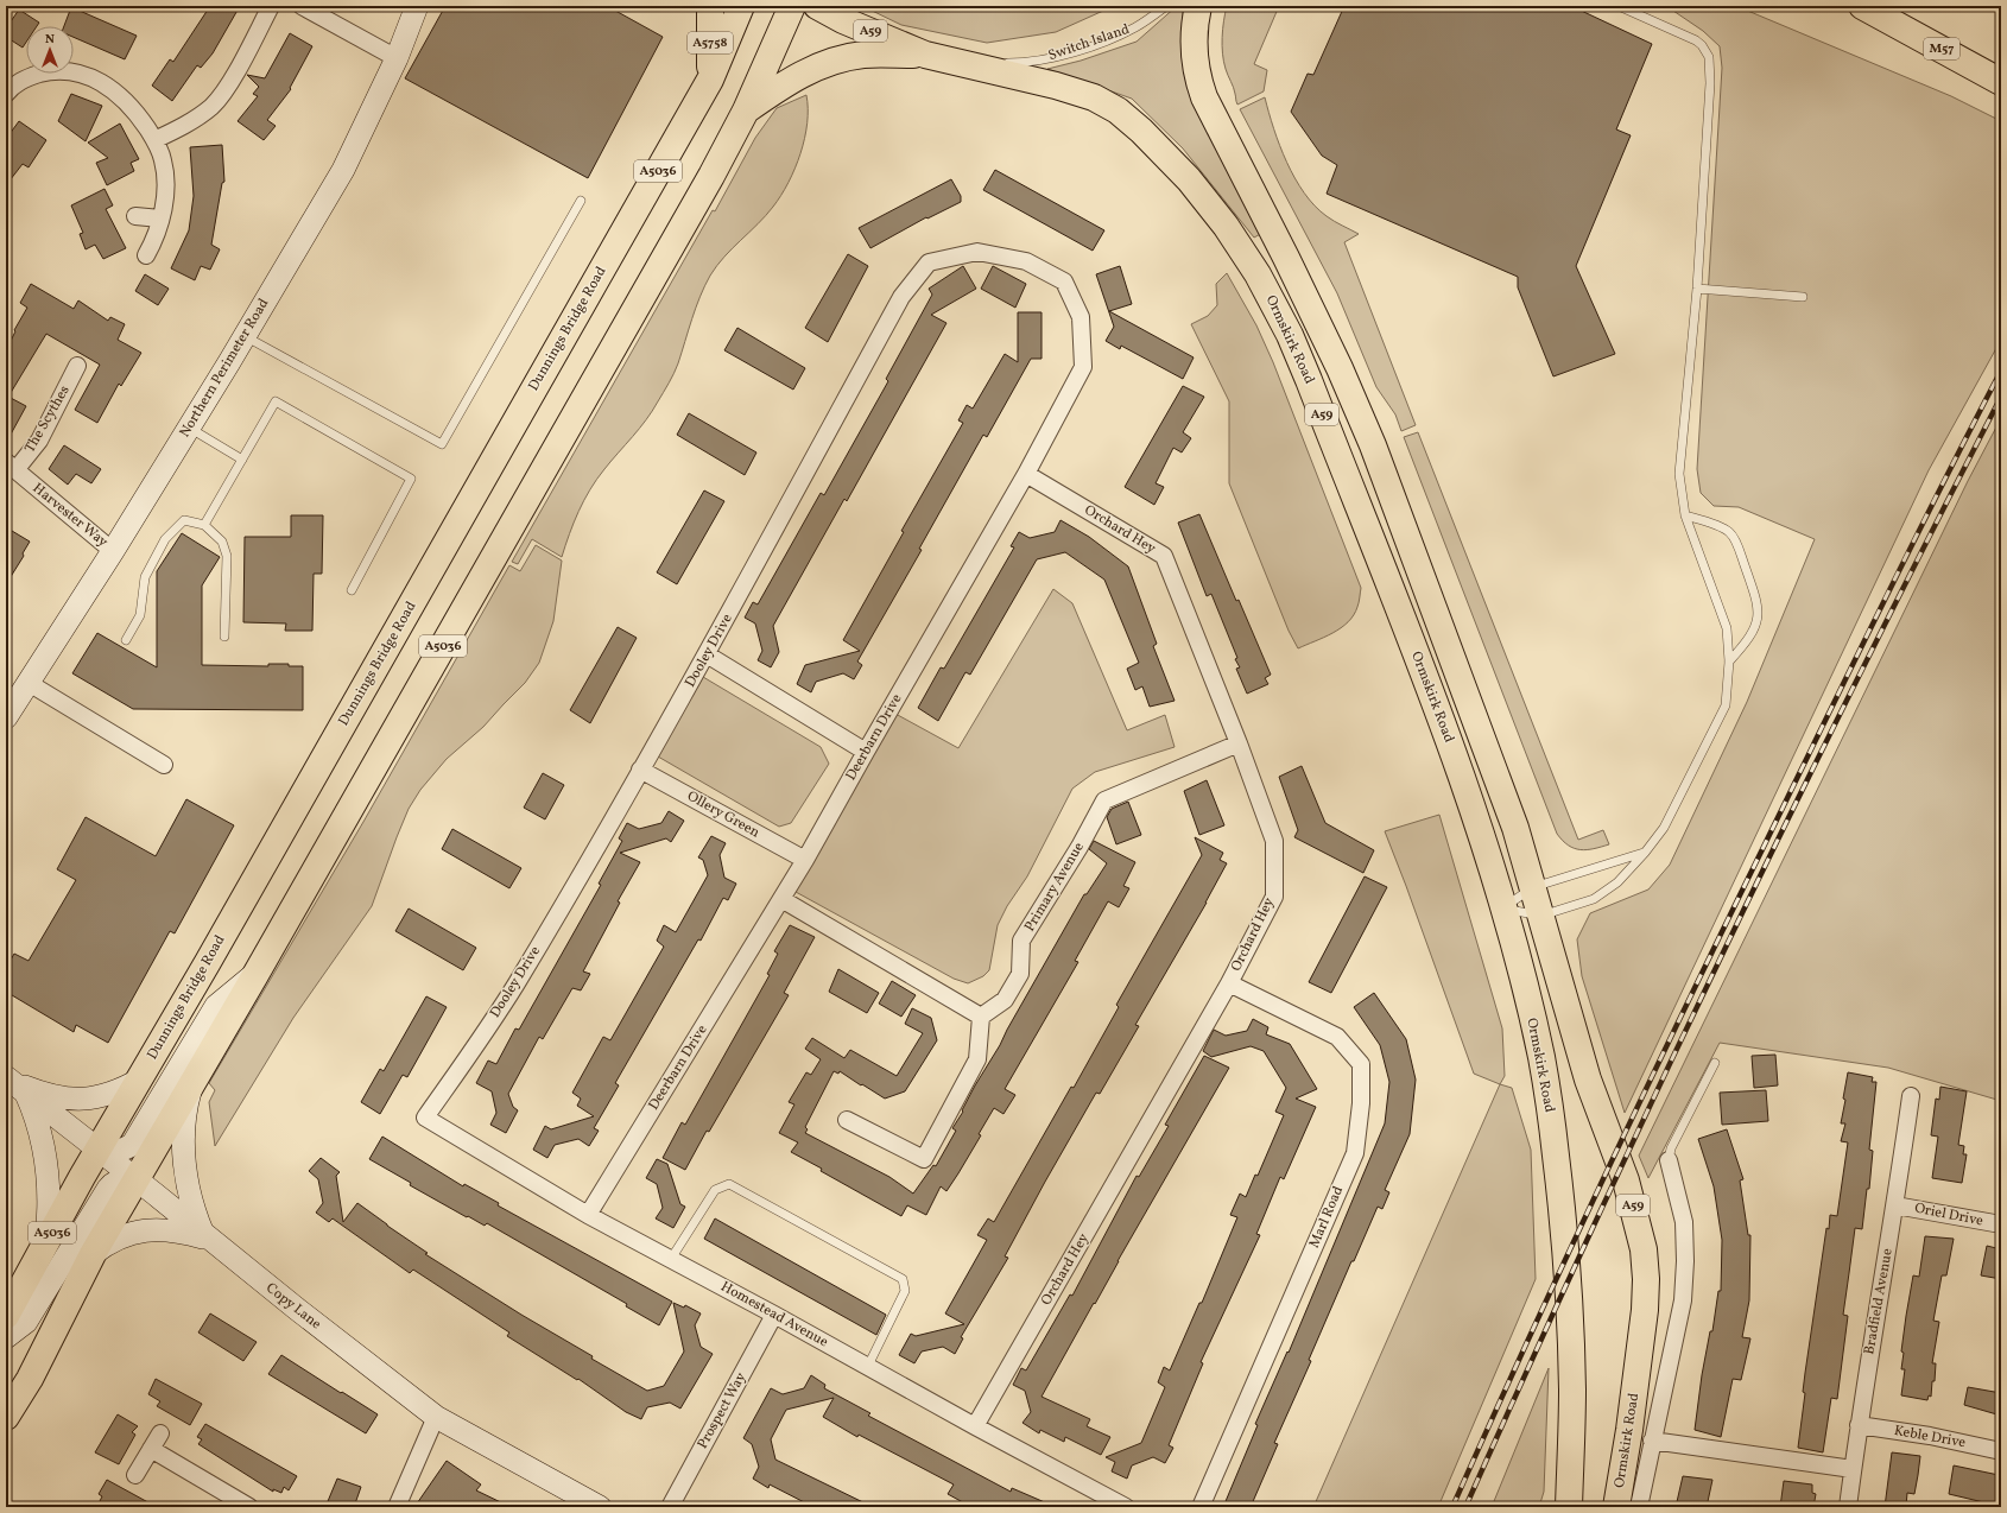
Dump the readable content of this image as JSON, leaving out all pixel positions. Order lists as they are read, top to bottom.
{
  "streets": {
    "highway": [
      "A59",
      "A5758",
      "Switch Island",
      "M57",
      "A5036",
      "Dunnings Bridge Road",
      "Ormskirk Road"
    ],
    "main road": ["Northern Perimeter Road", "Copy Lane"],
    "street": [
      "The Scythes",
      "Harvester Way",
      "Orchard Hey",
      "Dooley Drive",
      "Deerbarn Drive",
      "Ollery Green",
      "Primary Avenue",
      "Oriel Drive",
      "Marl Road",
      "Bradfield Avenue",
      "Homestead Avenue",
      "Prospect Way",
      "Keble Drive"
    ]
  },
  "crossings": [
    ["A5758", "Dunnings Bridge Road"],
    ["Switch Island", "Ormskirk Road"],
    ["A5036", "Copy Lane"],
    ["Dunnings Bridge Road", "Copy Lane"],
    ["Northern Perimeter Road", "Harvester Way"],
    ["The Scythes", "Harvester Way"],
    ["Orchard Hey", "Deerbarn Drive"],
    ["Orchard Hey", "Primary Avenue"],
    ["Orchard Hey", "Marl Road"],
    ["Orchard Hey", "Homestead Avenue"],
    ["Dooley Drive", "Deerbarn Drive"],
    ["Dooley Drive", "Ollery Green"],
    ["Dooley Drive", "Homestead Avenue"],
    ["Deerbarn Drive", "Ollery Green"],
    ["Deerbarn Drive", "Homestead Avenue"],
    ["Oriel Drive", "Bradfield Avenue"],
    ["Bradfield Avenue", "Keble Drive"],
    ["Homestead Avenue", "Prospect Way"]
  ],
  "north": "top"
}
